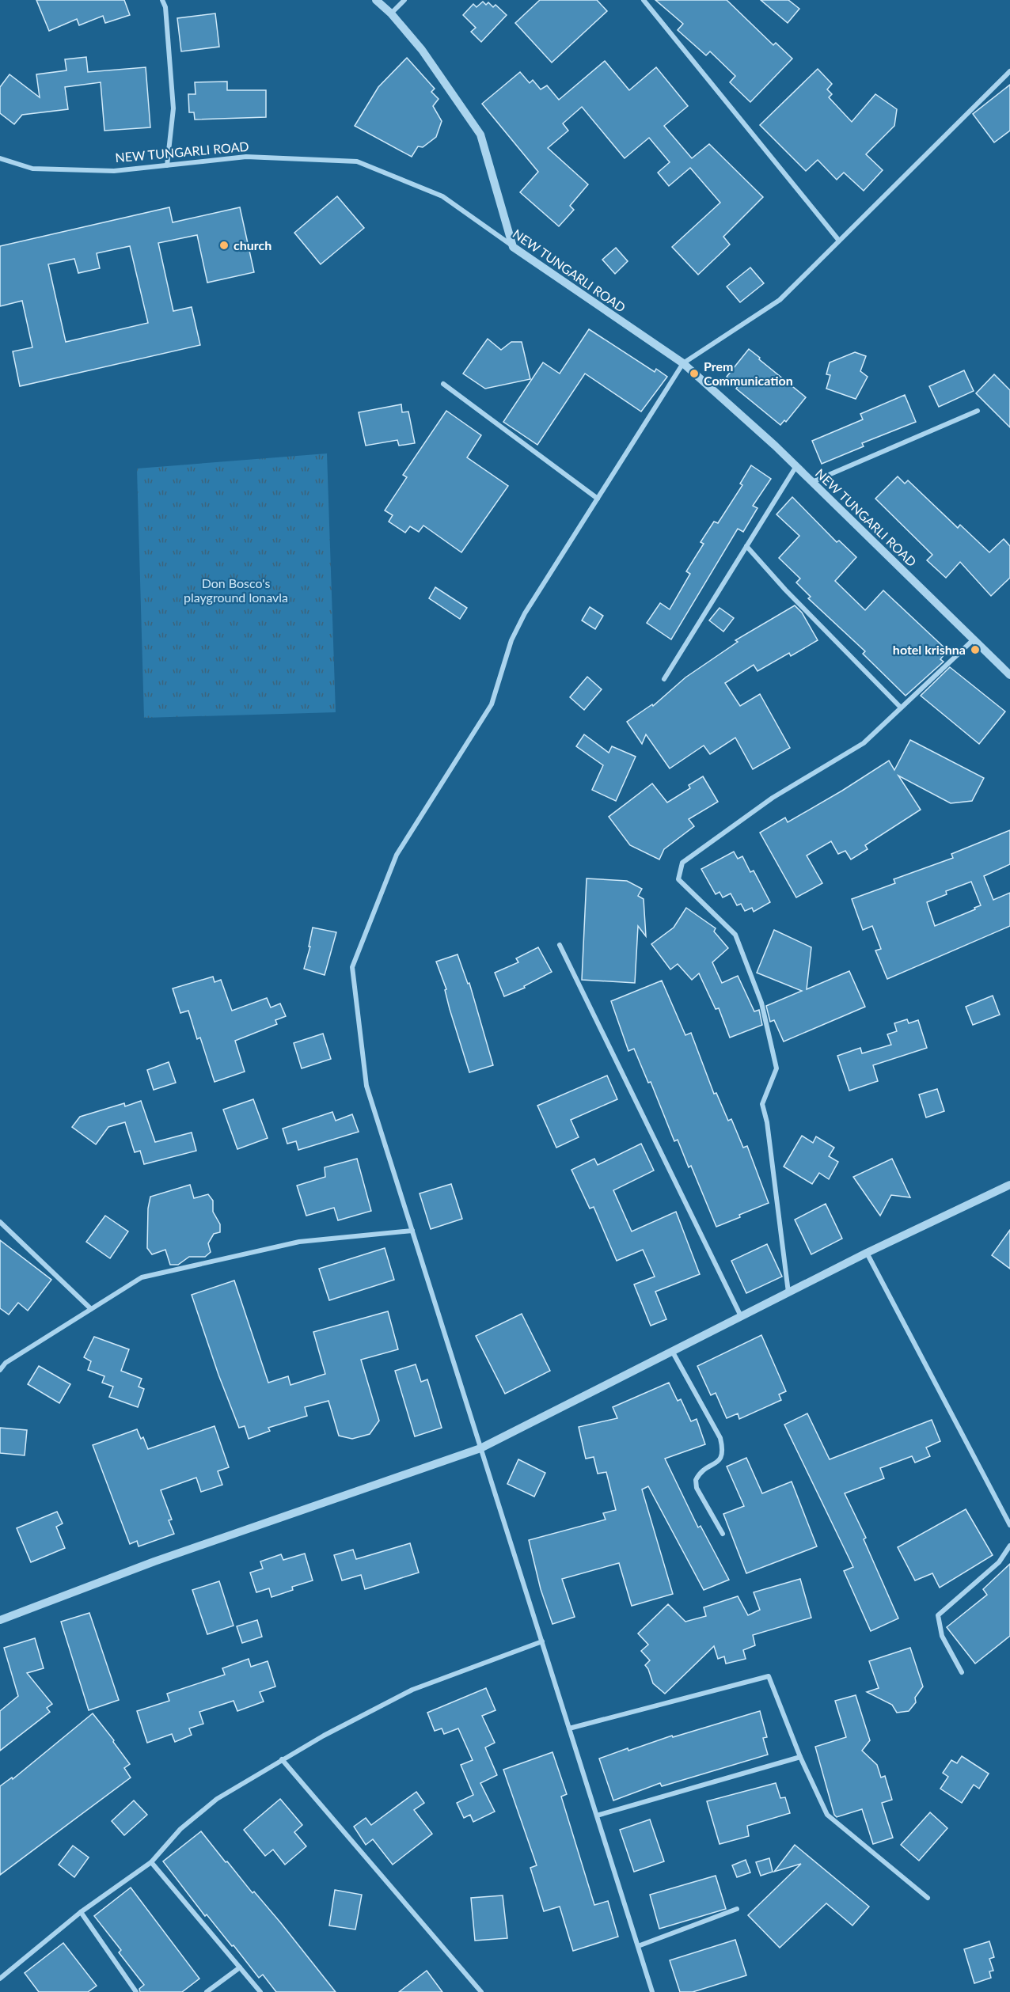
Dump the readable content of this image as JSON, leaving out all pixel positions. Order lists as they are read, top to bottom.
{
  "streets": {
    "street": ["NEW TUNGARLI ROAD"]
  },
  "parks": ["Don Bosco's playground lonavla"],
  "places": ["church", "Prem Communication", "hotel krishna"]
}
